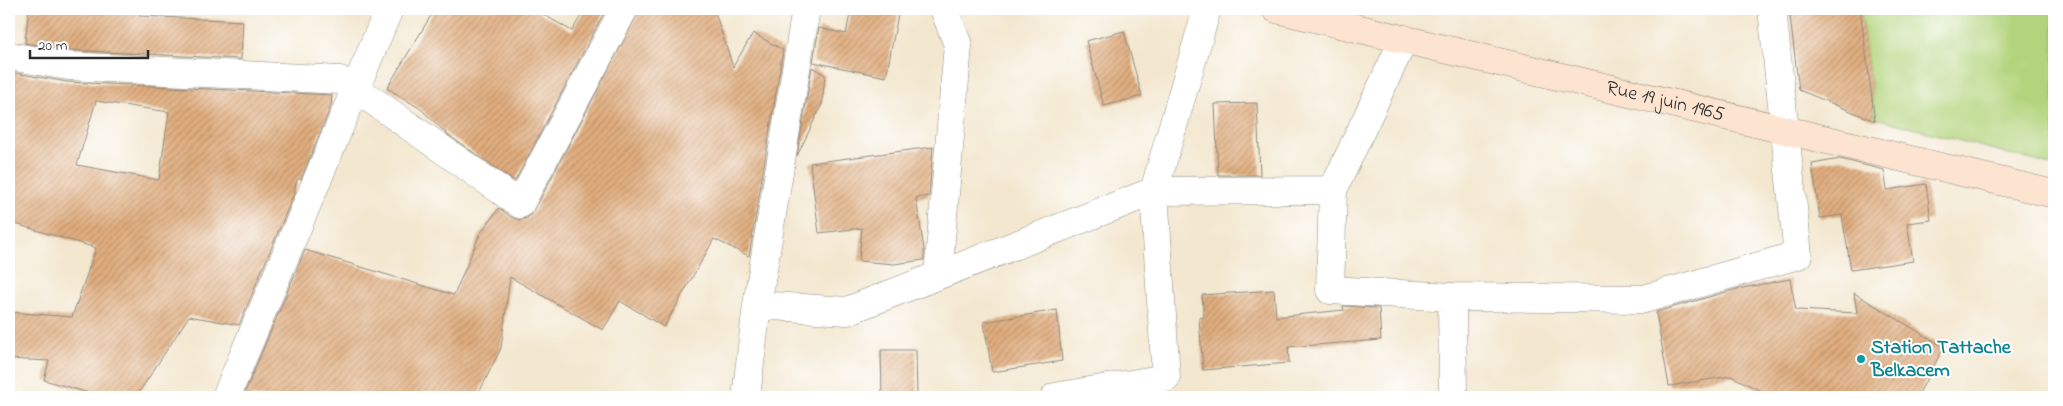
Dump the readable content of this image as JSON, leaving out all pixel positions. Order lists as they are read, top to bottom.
{
  "streets": {
    "street": ["Rue 19 juin 1965"]
  },
  "places": ["Station Tattache Belkacem"],
  "scale_bar": "20 m"
}
